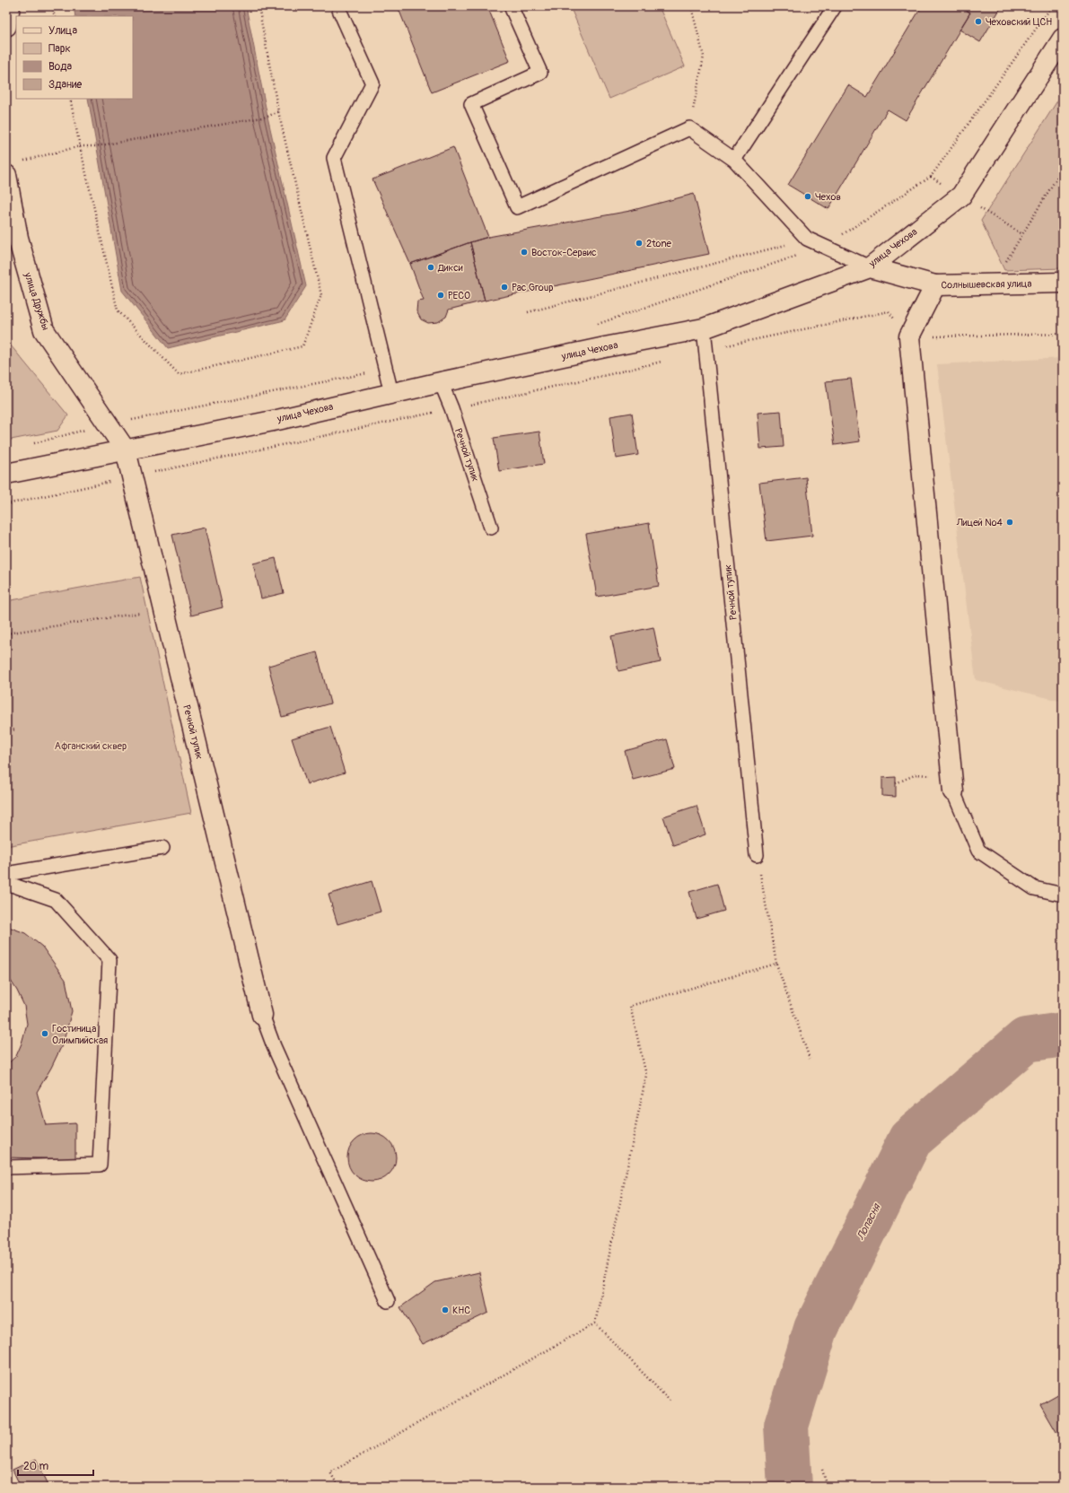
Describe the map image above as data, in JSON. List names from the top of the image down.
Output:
{
  "streets": {
    "street": [
      "улица Чехова",
      "Солнышевская улица",
      "улица Дружбы",
      "Речной тупик"
    ]
  },
  "crossings": [
    ["улица Чехова", "Солнышевская улица"],
    ["улица Чехова", "улица Дружбы"],
    ["улица Чехова", "Речной тупик"],
    ["улица Дружбы", "Речной тупик"]
  ],
  "water": ["Лопасня"],
  "parks": ["Афганский сквер"],
  "places": [
    "Чеховский ЦСН",
    "Чехов",
    "2tone",
    "Восток-Сервис",
    "Дикси",
    "Pac Group",
    "РЕСО",
    "Лицей №4",
    "Гостиница Олимпийская",
    "КНС"
  ],
  "legend": [
    "Улица",
    "Парк",
    "Вода",
    "Здание"
  ],
  "scale_bar": "20 m"
}
